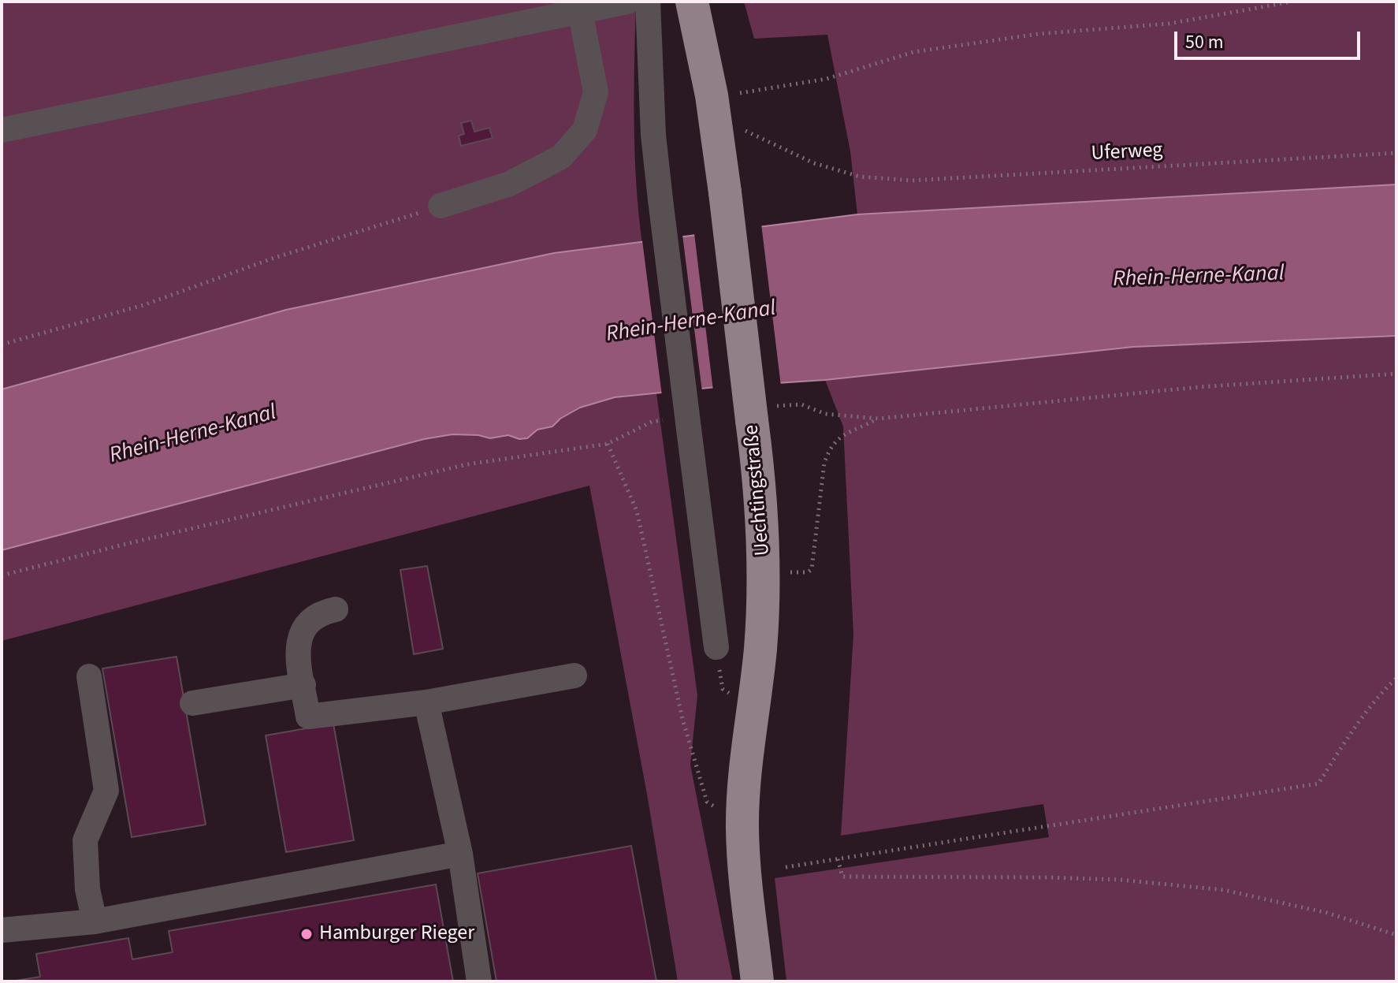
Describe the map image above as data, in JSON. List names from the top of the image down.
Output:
{
  "streets": {
    "main road": ["Uechtingstraße"],
    "path": ["Uferweg"]
  },
  "water": ["Rhein-Herne-Kanal"],
  "places": ["Hamburger Rieger"],
  "scale_bar": "50 m"
}
